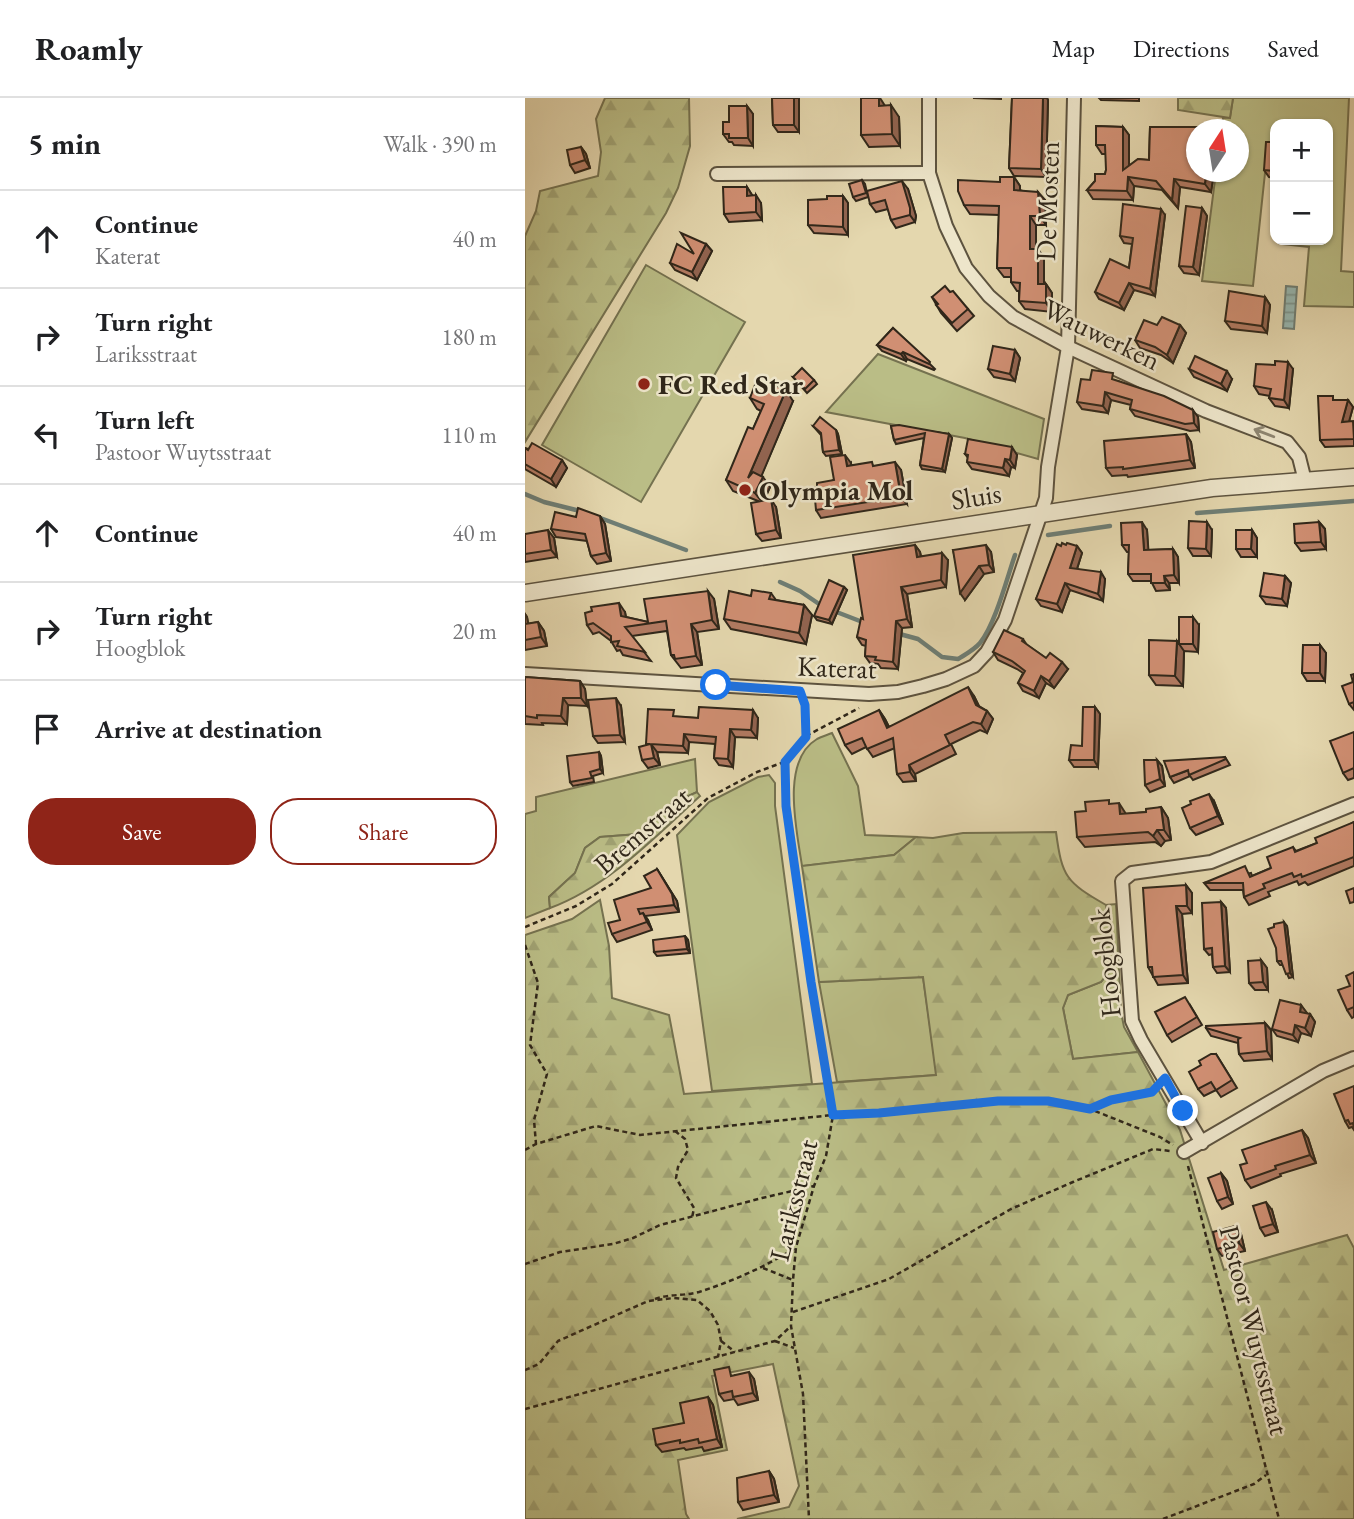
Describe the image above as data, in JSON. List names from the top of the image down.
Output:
{
  "streets": {
    "street": [
      "De Mosten",
      "Wauwerken",
      "Sluis",
      "Katerat",
      "Hoogblok"
    ],
    "path": ["Bremstraat", "Lariksstraat", "Pastoor Wuytsstraat"]
  },
  "crossings": [
    ["De Mosten", "Wauwerken"],
    ["De Mosten", "Sluis"],
    ["De Mosten", "Katerat"],
    ["Wauwerken", "Sluis"],
    ["Sluis", "Katerat"],
    ["Bremstraat", "Lariksstraat"]
  ],
  "one_way": ["Wauwerken"],
  "places": ["FC Red Star", "Olympia Mol"],
  "north": "top",
  "page": {
    "header": "Roamly",
    "nav": ["Map", "Directions", "Saved"],
    "heading": ["5 min", "Walk · 390 m"],
    "map_buttons": ["+", "−"],
    "list": [
      ["Continue", "Katerat", "40 m"],
      ["Turn right", "Lariksstraat", "180 m"],
      ["Turn left", "Pastoor Wuytsstraat", "110 m"],
      ["Continue", "40 m"],
      ["Turn right", "Hoogblok", "20 m"],
      "Arrive at destination"
    ],
    "buttons": ["Save", "Share"]
  }
}
